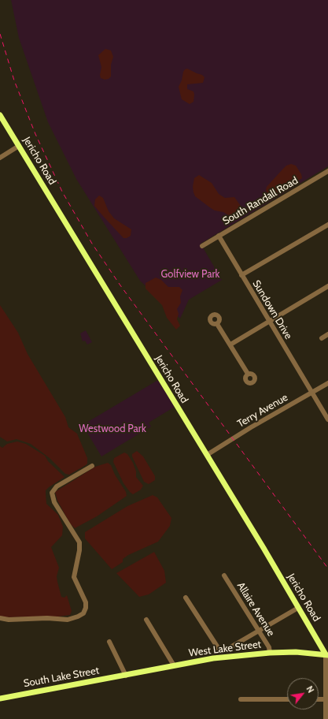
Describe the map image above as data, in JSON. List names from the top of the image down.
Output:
{
  "streets": {
    "main road": ["Jericho Road", "West Lake Street", "South Lake Street"],
    "street": [
      "South Randall Road",
      "Sundown Drive",
      "Terry Avenue",
      "Allaire Avenue"
    ]
  },
  "crossings": [
    ["Jericho Road", "Terry Avenue"],
    ["Jericho Road", "West Lake Street"],
    ["South Randall Road", "Sundown Drive"],
    ["Sundown Drive", "Terry Avenue"],
    ["Allaire Avenue", "West Lake Street"],
    ["West Lake Street", "South Lake Street"]
  ],
  "parks": ["Golfview Park", "Westwood Park"],
  "north": "top right"
}
